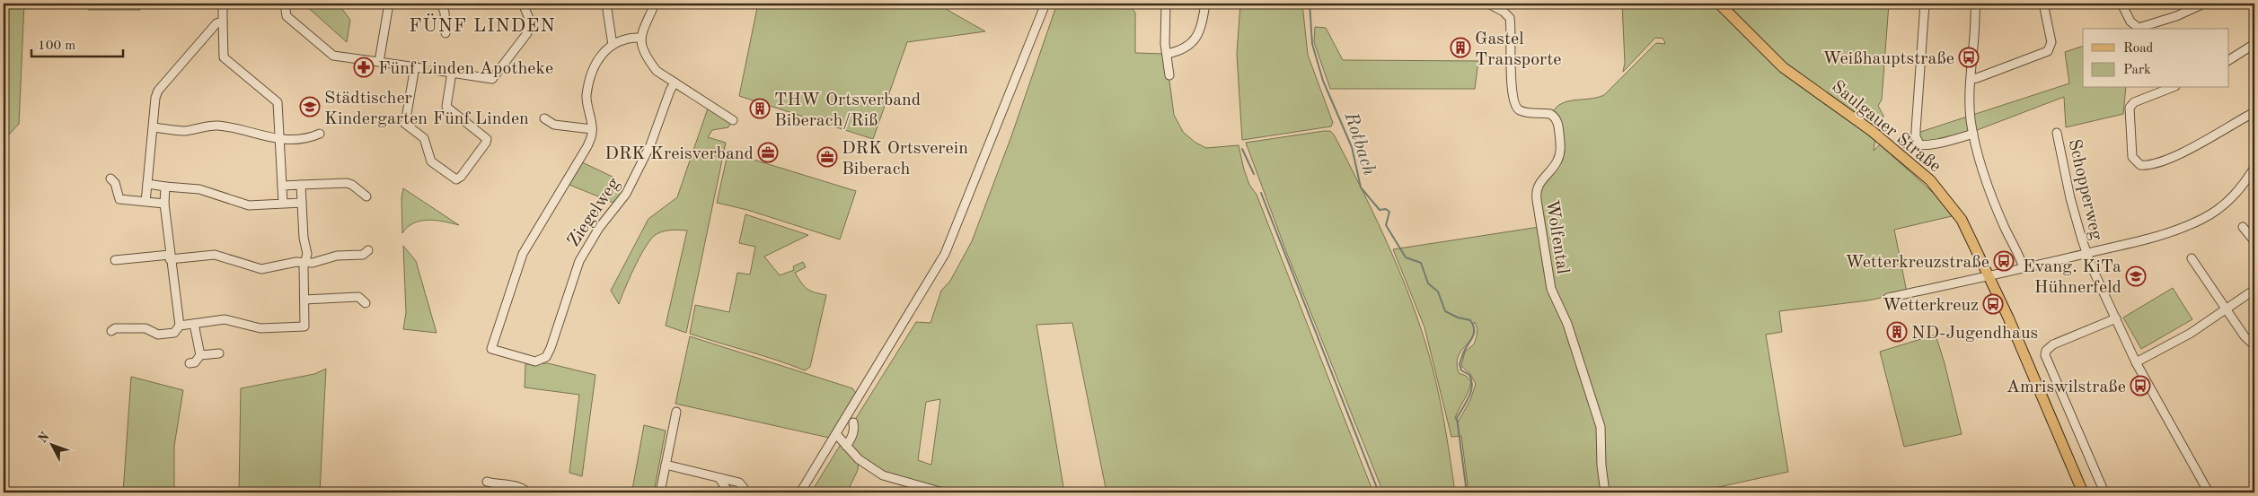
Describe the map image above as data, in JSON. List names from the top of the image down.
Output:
{
  "streets": {
    "main road": ["Saulgauer Straße"],
    "street": ["Schopperweg", "Ziegelweg", "Wolfental"]
  },
  "districts": ["FÜNF LINDEN"],
  "water": ["Rotbach"],
  "places": {
    "building": ["Gastel Transporte", "THW Ortsverband Biberach/Riß", "ND-Jugendhaus"],
    "bus stop": [
      "Weißhauptstraße",
      "Wetterkreuzstraße",
      "Wetterkreuz",
      "Amriswilstraße"
    ],
    "pharmacy": ["Fünf Linden Apotheke"],
    "school or university": ["Städtischer Kindergarten Fünf Linden", "Evang. KiTa Hühnerfeld"],
    "office": ["DRK Kreisverband", "DRK Ortsverein Biberach"]
  },
  "legend": ["Road", "Park"],
  "scale_bar": "100 m",
  "north": "top left"
}
